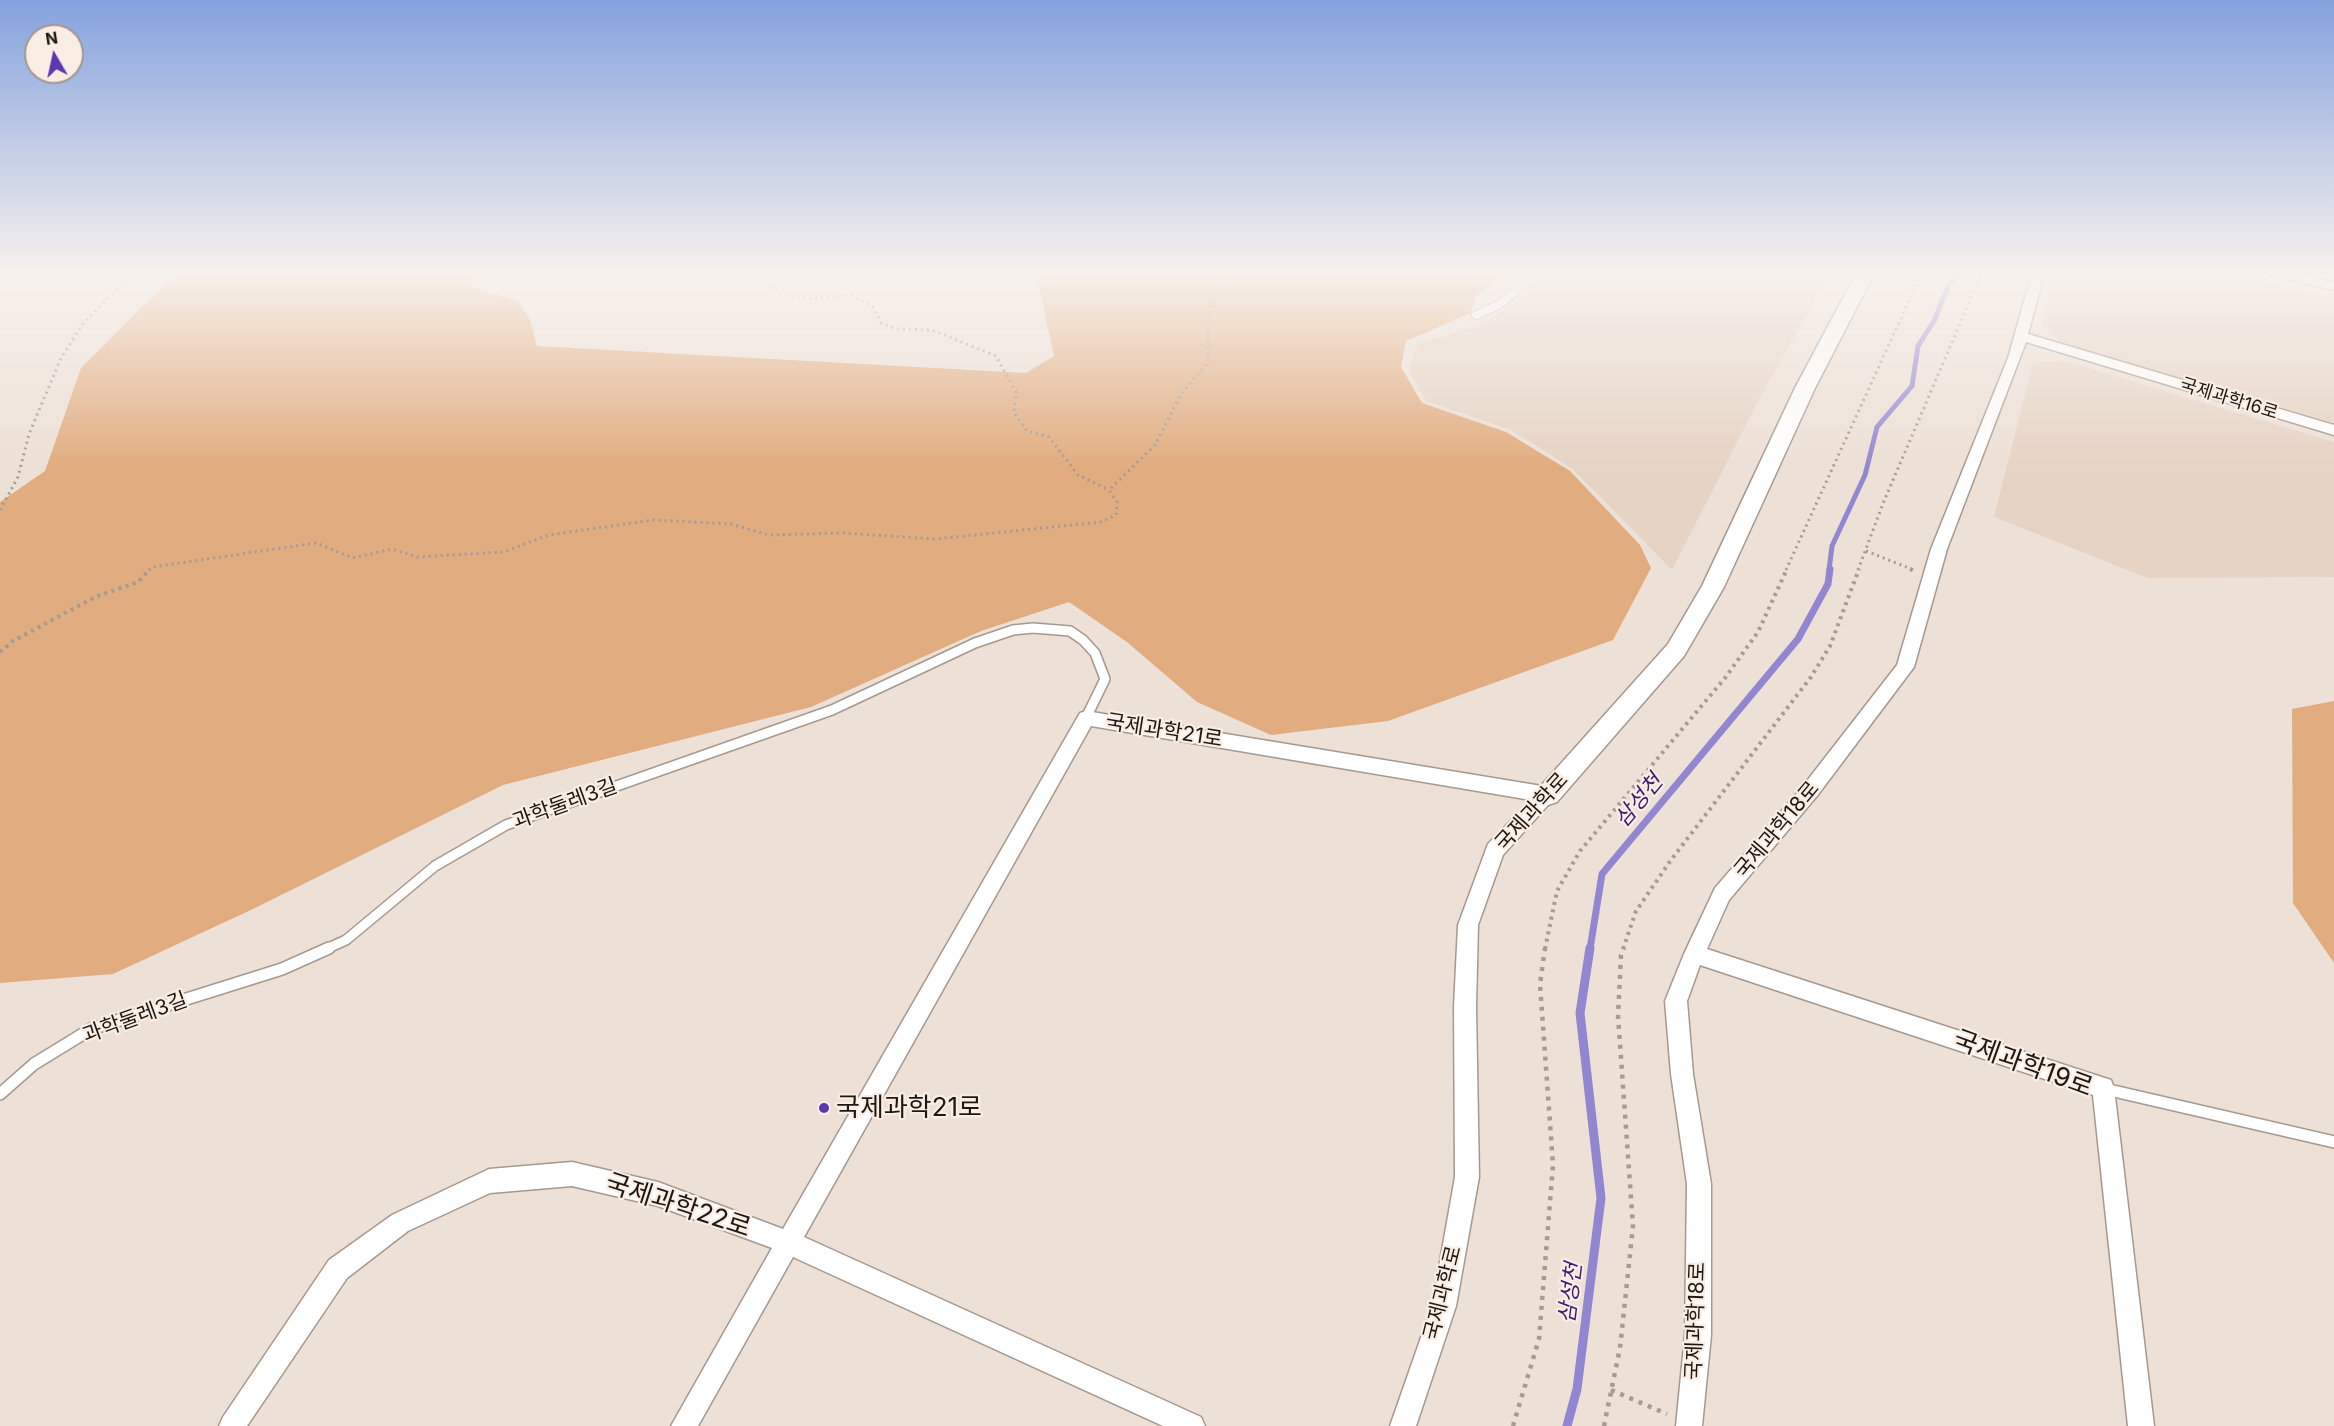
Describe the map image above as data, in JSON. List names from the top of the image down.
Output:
{
  "streets": {
    "street": [
      "국제과학16로",
      "국제과학21로",
      "국제과학로",
      "국제과학18로",
      "국제과학19로",
      "국제과학22로"
    ],
    "lane": ["과학둘레3길"]
  },
  "crossings": [
    ["국제과학21로", "과학둘레3길"],
    ["국제과학21로", "국제과학로"],
    ["국제과학21로", "국제과학22로"],
    ["국제과학18로", "국제과학19로"]
  ],
  "water": ["삼성천"],
  "places": ["국제과학21로"],
  "north": "top"
}
